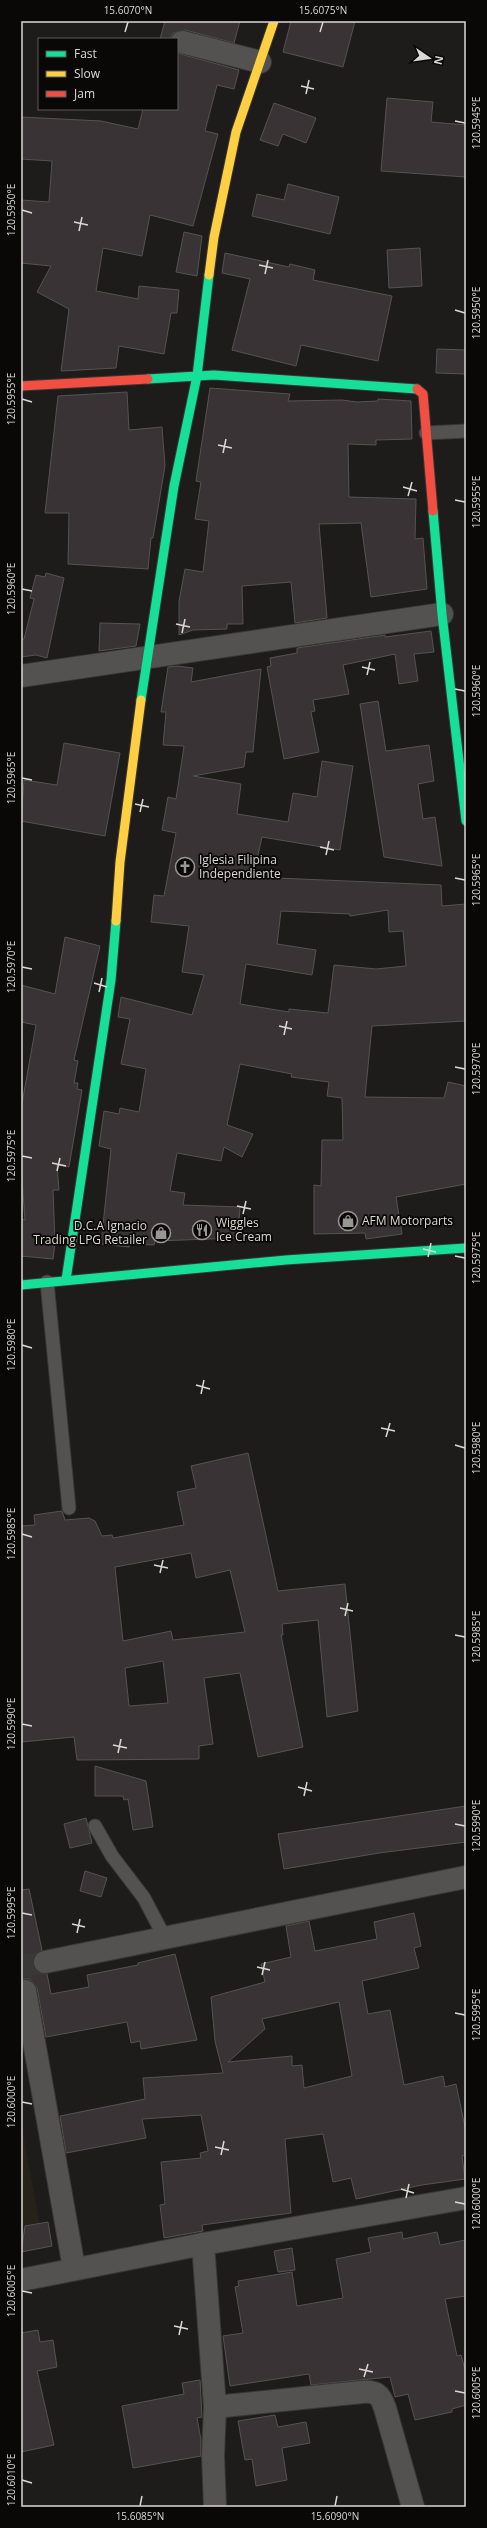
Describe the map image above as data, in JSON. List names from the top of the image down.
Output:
{
  "places": {
    "church": ["Iglesia Filipina Independiente"],
    "shop": ["AFM Motorparts", "D.C.A Ignacio Trading LPG Retailer"],
    "restaurant": ["Wiggles Ice Cream"]
  },
  "legend": ["Fast", "Slow", "Jam"],
  "north": "right",
  "coordinates": [
    "15.6070°N",
    "15.6075°N",
    "120.5945°E",
    "120.5950°E",
    "120.5955°E",
    "120.5960°E",
    "120.5965°E",
    "120.5970°E",
    "120.5975°E",
    "120.5980°E",
    "120.5985°E",
    "120.5990°E",
    "120.5995°E",
    "120.6000°E",
    "120.6005°E",
    "120.6010°E",
    "15.6085°N",
    "15.6090°N"
  ]
}
